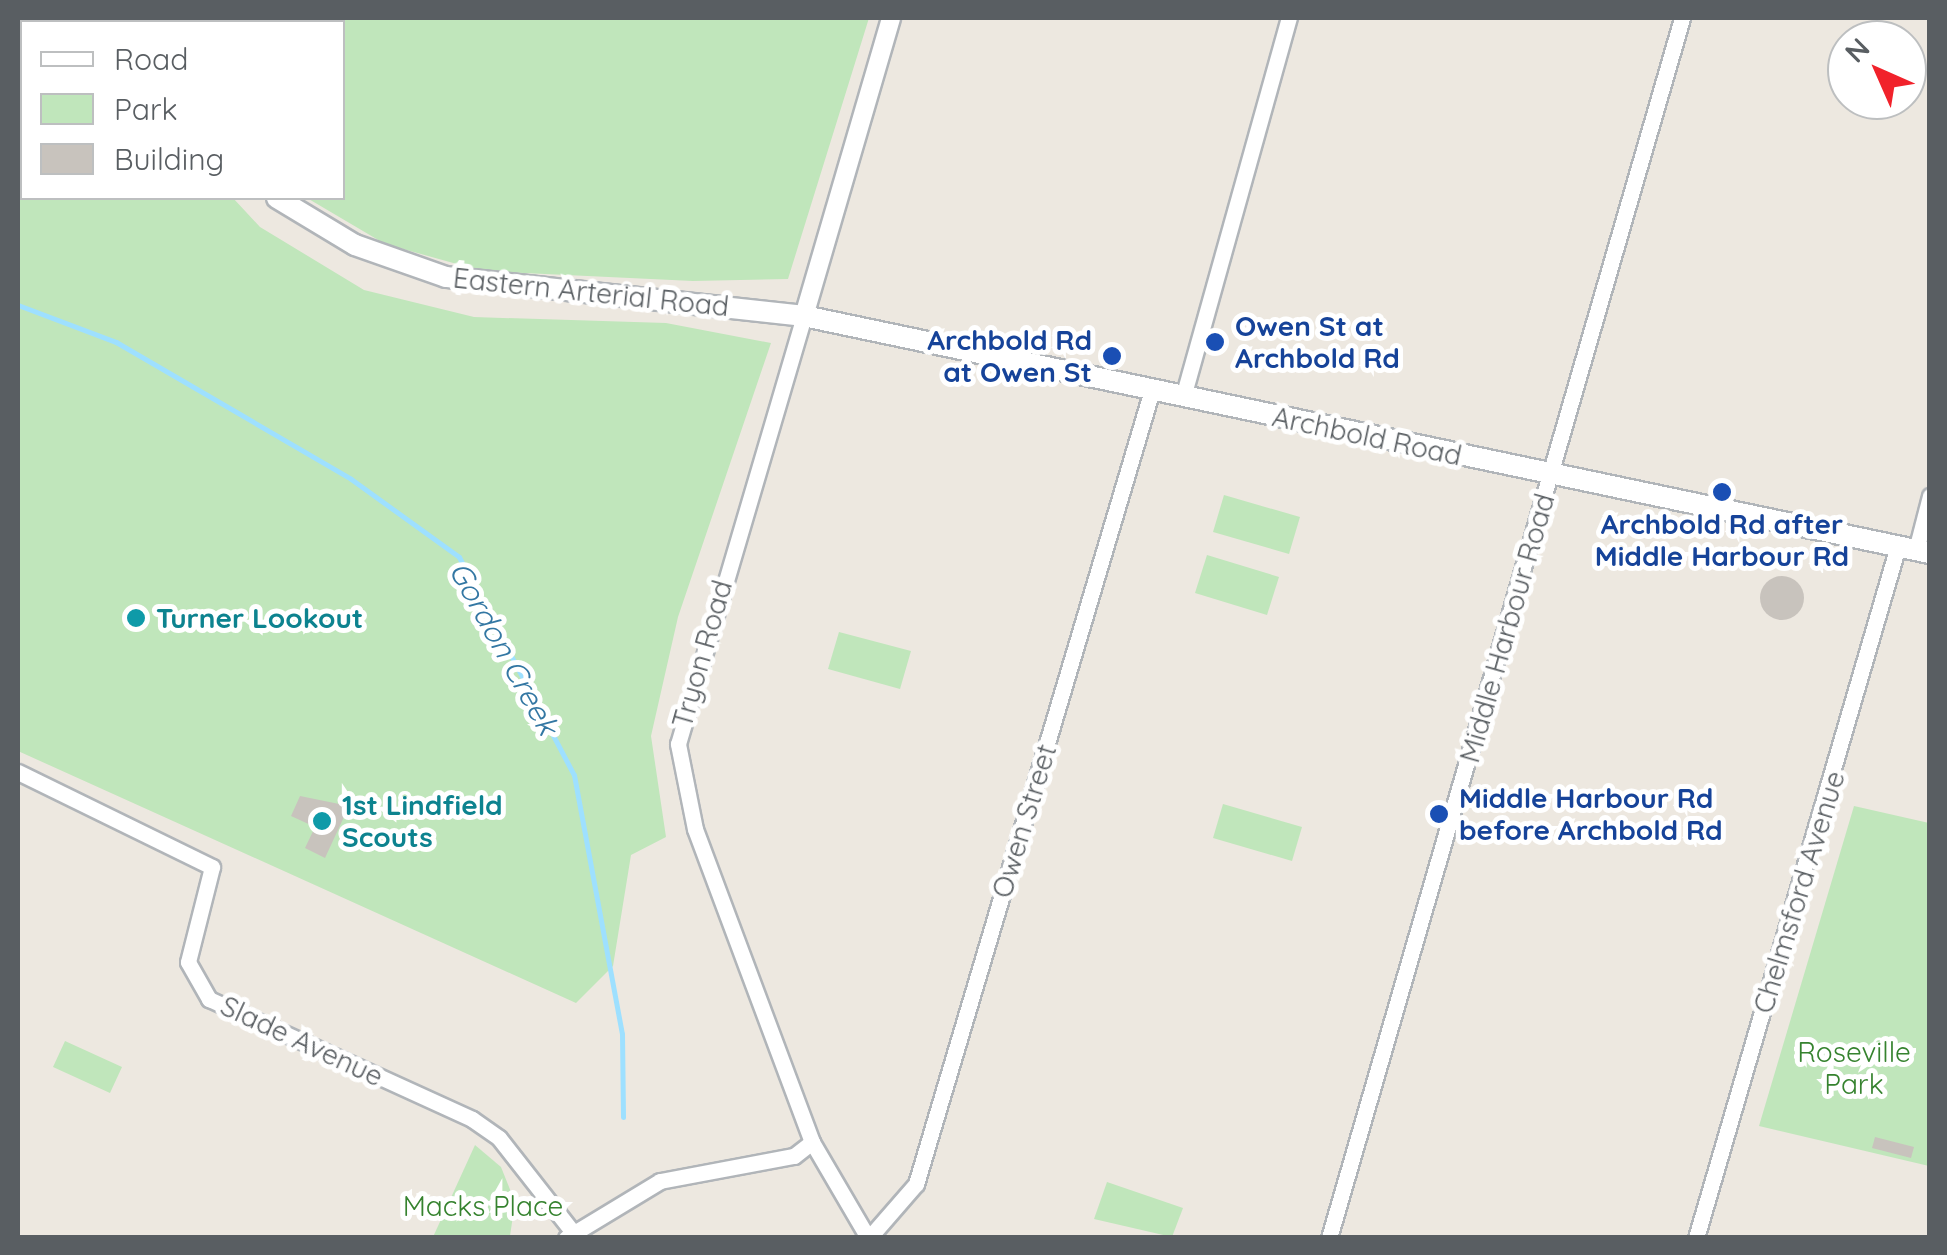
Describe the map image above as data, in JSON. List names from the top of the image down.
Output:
{
  "streets": {
    "main road": ["Eastern Arterial Road", "Archbold Road"],
    "street": [
      "Middle Harbour Road",
      "Tryon Road",
      "Owen Street",
      "Chelmsford Avenue",
      "Slade Avenue"
    ]
  },
  "crossings": [
    ["Eastern Arterial Road", "Archbold Road"],
    ["Eastern Arterial Road", "Tryon Road"],
    ["Archbold Road", "Middle Harbour Road"],
    ["Archbold Road", "Tryon Road"],
    ["Archbold Road", "Owen Street"],
    ["Archbold Road", "Chelmsford Avenue"],
    ["Tryon Road", "Owen Street"]
  ],
  "water": ["Gordon Creek"],
  "parks": ["Roseville Park", "Macks Place"],
  "places": [
    "Owen St at Archbold Rd",
    "Archbold Rd at Owen St",
    "Archbold Rd after Middle Harbour Rd",
    "Turner Lookout",
    "Middle Harbour Rd before Archbold Rd",
    "1st Lindfield Scouts"
  ],
  "legend": ["Road", "Park", "Building"],
  "north": "top left"
}
